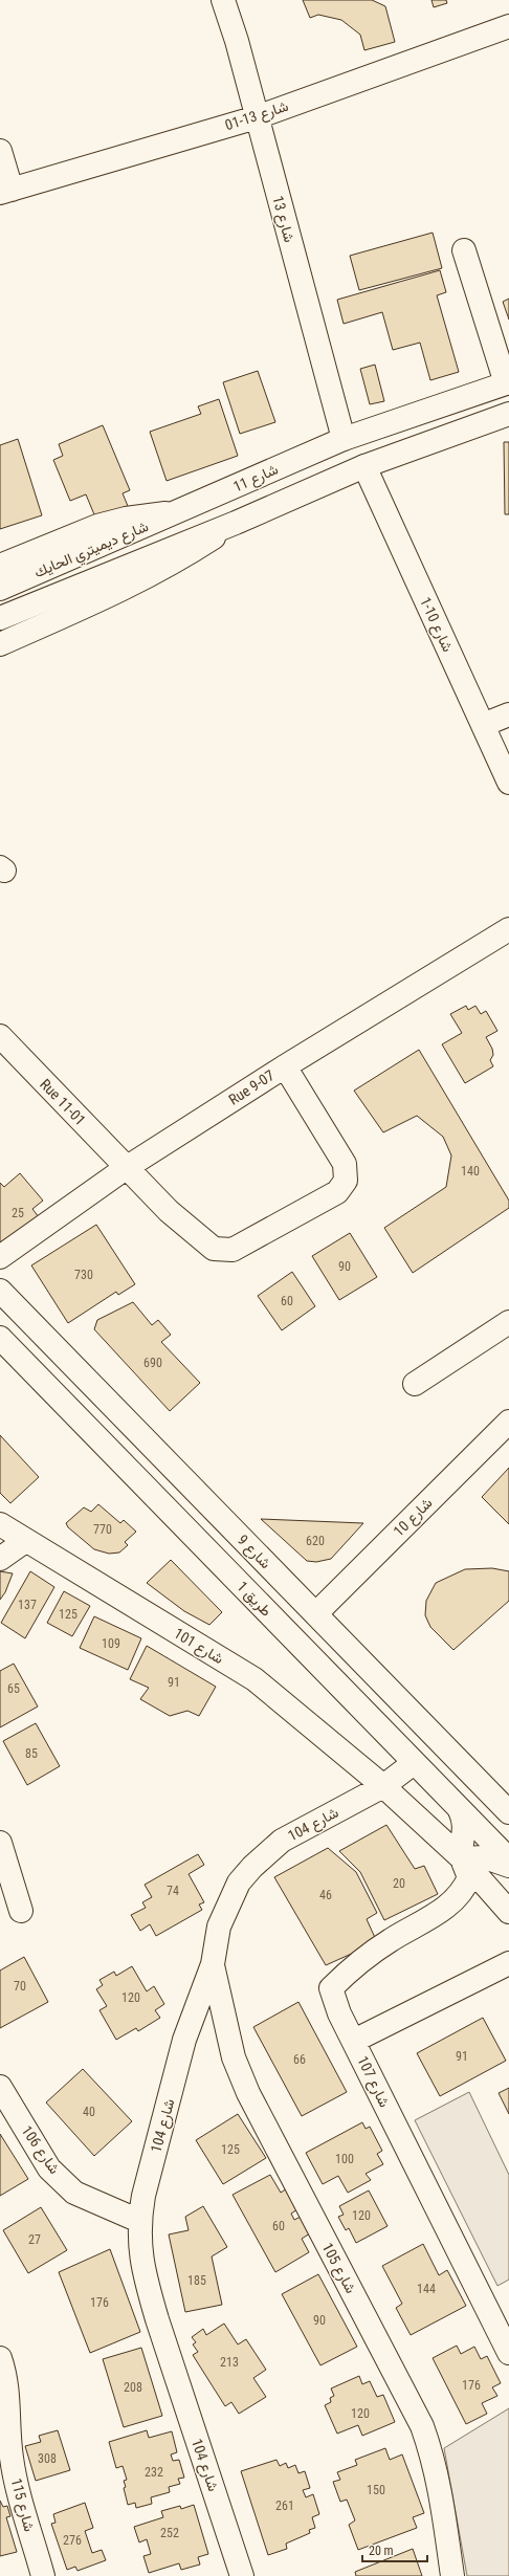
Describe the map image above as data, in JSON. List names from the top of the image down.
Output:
{
  "streets": {
    "street": [
      "شارع 13-01",
      "شارع 13",
      "شارع 11",
      "شارع ديميتري الحايك",
      "شارع 10-1",
      "Rue 9-07",
      "Rue 11-01",
      "شارع 10",
      "شارع 9",
      "طريق 1",
      "شارع 101",
      "شارع 104",
      "شارع 107",
      "شارع 106",
      "شارع 105",
      "شارع 115"
    ]
  },
  "crossings": [
    ["شارع 13-01", "شارع 13"],
    ["شارع 13", "شارع 11"],
    ["شارع 11", "شارع ديميتري الحايك"],
    ["Rue 9-07", "Rue 11-01"],
    ["شارع 10", "شارع 9"],
    ["طريق 1", "شارع 104"],
    ["طريق 1", "شارع 107"],
    ["شارع 101", "شارع 104"],
    ["شارع 101", "شارع 107"],
    ["شارع 104", "شارع 106"],
    ["شارع 104", "شارع 105"]
  ],
  "house_numbers": [
    "140",
    "25",
    "90",
    "730",
    "60",
    "690",
    "770",
    "620",
    "137",
    "125",
    "109",
    "91",
    "65",
    "85",
    "20",
    "74",
    "46",
    "70",
    "120",
    "91",
    "66",
    "40",
    "125",
    "100",
    "120",
    "60",
    "27",
    "185",
    "144",
    "176",
    "90",
    "213",
    "176",
    "208",
    "120",
    "308",
    "232",
    "150",
    "261",
    "252",
    "276"
  ],
  "scale_bar": "20 m"
}
